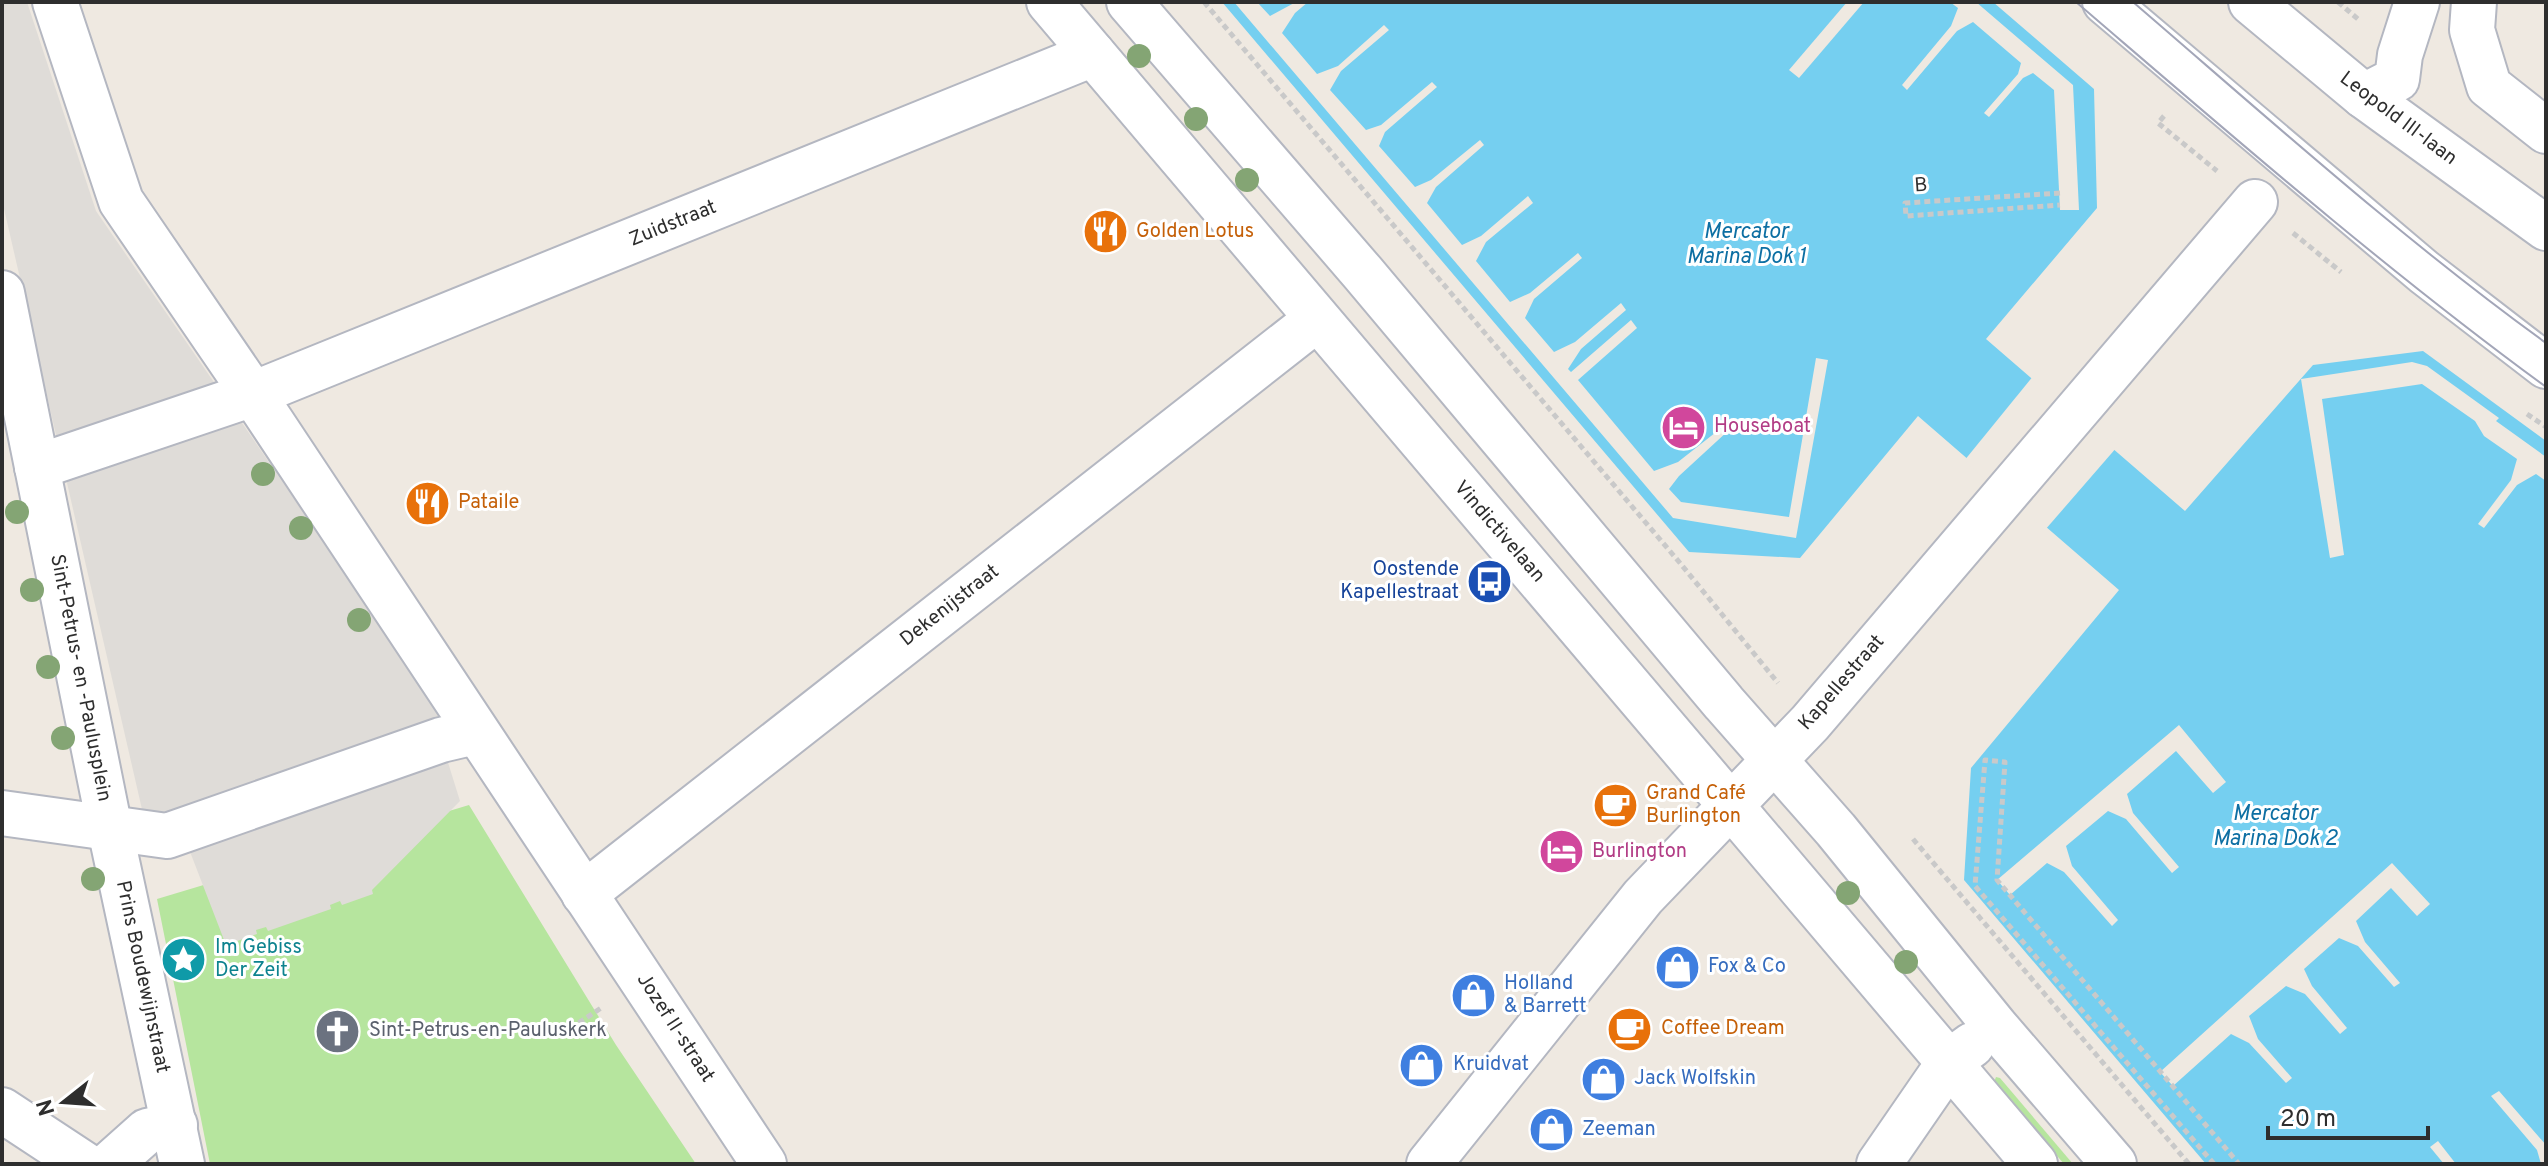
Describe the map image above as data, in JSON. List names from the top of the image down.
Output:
{
  "streets": {
    "street": [
      "Leopold III-laan",
      "Zuidstraat",
      "Vindictivelaan",
      "Dekenijstraat",
      "Sint-Petrus- en -Paulusplein",
      "Kapellestraat",
      "Prins Boudewijnstraat",
      "Jozef II-straat"
    ],
    "path": ["B"]
  },
  "crossings": [
    ["Zuidstraat", "Vindictivelaan"],
    ["Zuidstraat", "Sint-Petrus- en -Paulusplein"],
    ["Vindictivelaan", "Dekenijstraat"],
    ["Vindictivelaan", "Kapellestraat"],
    ["Dekenijstraat", "Jozef II-straat"],
    ["Sint-Petrus- en -Paulusplein", "Prins Boudewijnstraat"]
  ],
  "water": ["Mercator Marina Dok 1", "Mercator Marina Dok 2"],
  "places": {
    "restaurant": ["Golden Lotus", "Pataile"],
    "hotel": ["Houseboat", "Burlington"],
    "bus stop": ["Oostende Kapellestraat"],
    "cafe": ["Grand Café Burlington", "Coffee Dream"],
    "place": ["Im Gebiss Der Zeit"],
    "shop": [
      "Fox & Co",
      "Holland & Barrett",
      "Kruidvat",
      "Jack Wolfskin",
      "Zeeman"
    ],
    "church": ["Sint-Petrus-en-Pauluskerk"]
  },
  "scale_bar": "20 m",
  "north": "left"
}
